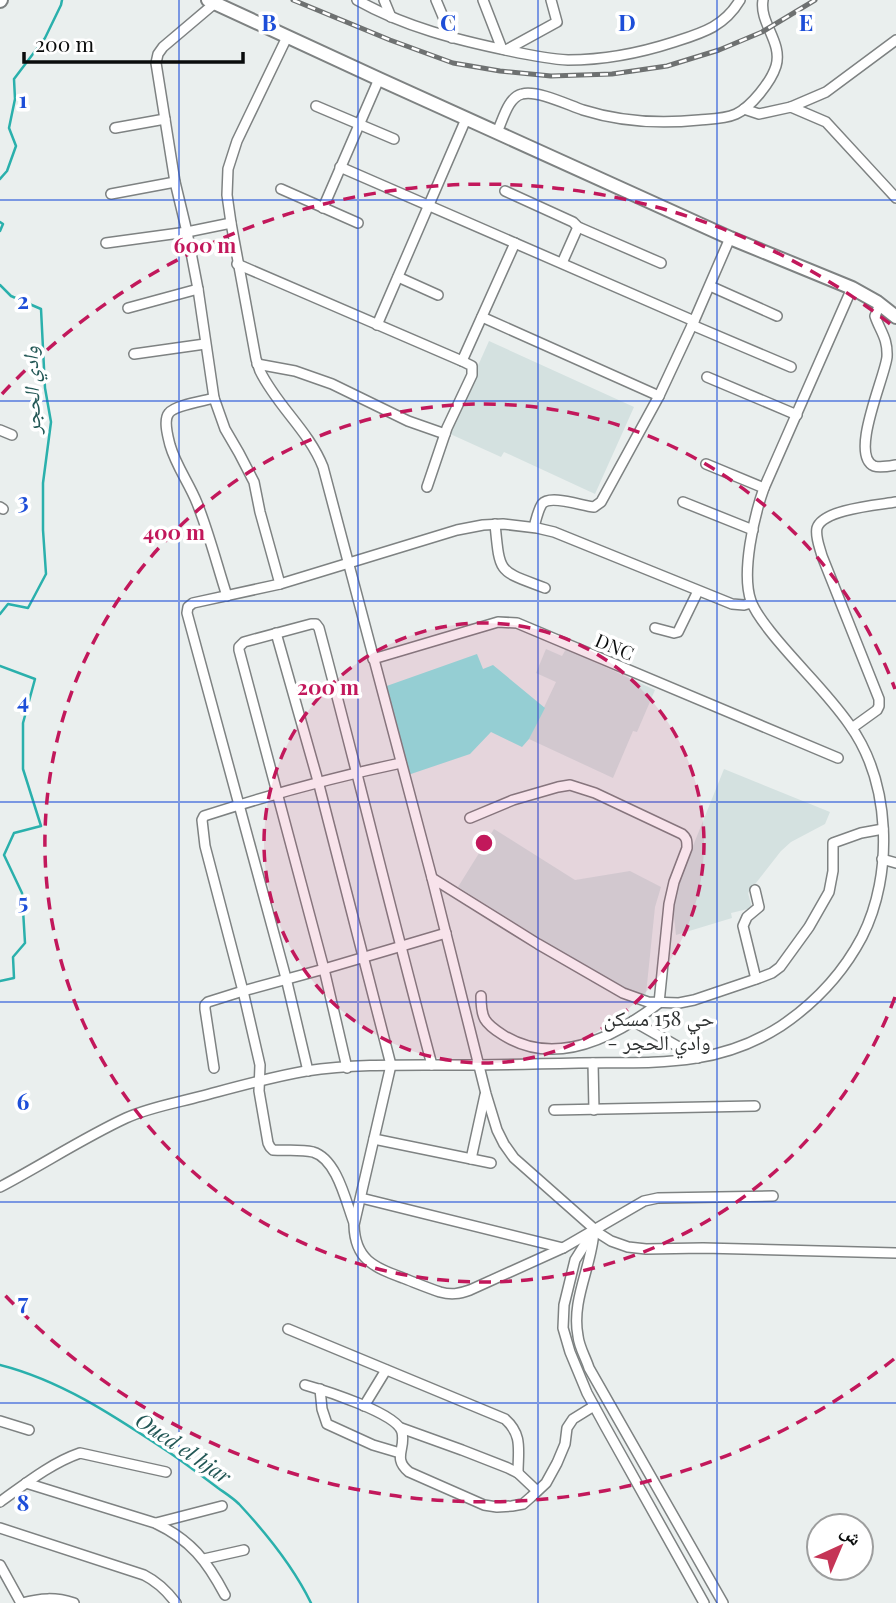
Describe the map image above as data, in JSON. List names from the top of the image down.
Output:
{
  "streets": {
    "street": ["DNC"]
  },
  "districts": ["حي 158 مسكن - وادي الحجر"],
  "water": ["وادي الحجر", "Oued el hjar"],
  "scale_bar": "200 m",
  "north": "top right",
  "grid": {
    "columns": [
      "B",
      "C",
      "D",
      "E"
    ],
    "rows": [
      "1",
      "2",
      "3",
      "4",
      "5",
      "6",
      "7",
      "8"
    ]
  },
  "rings": ["600 m", "400 m", "200 m"]
}
